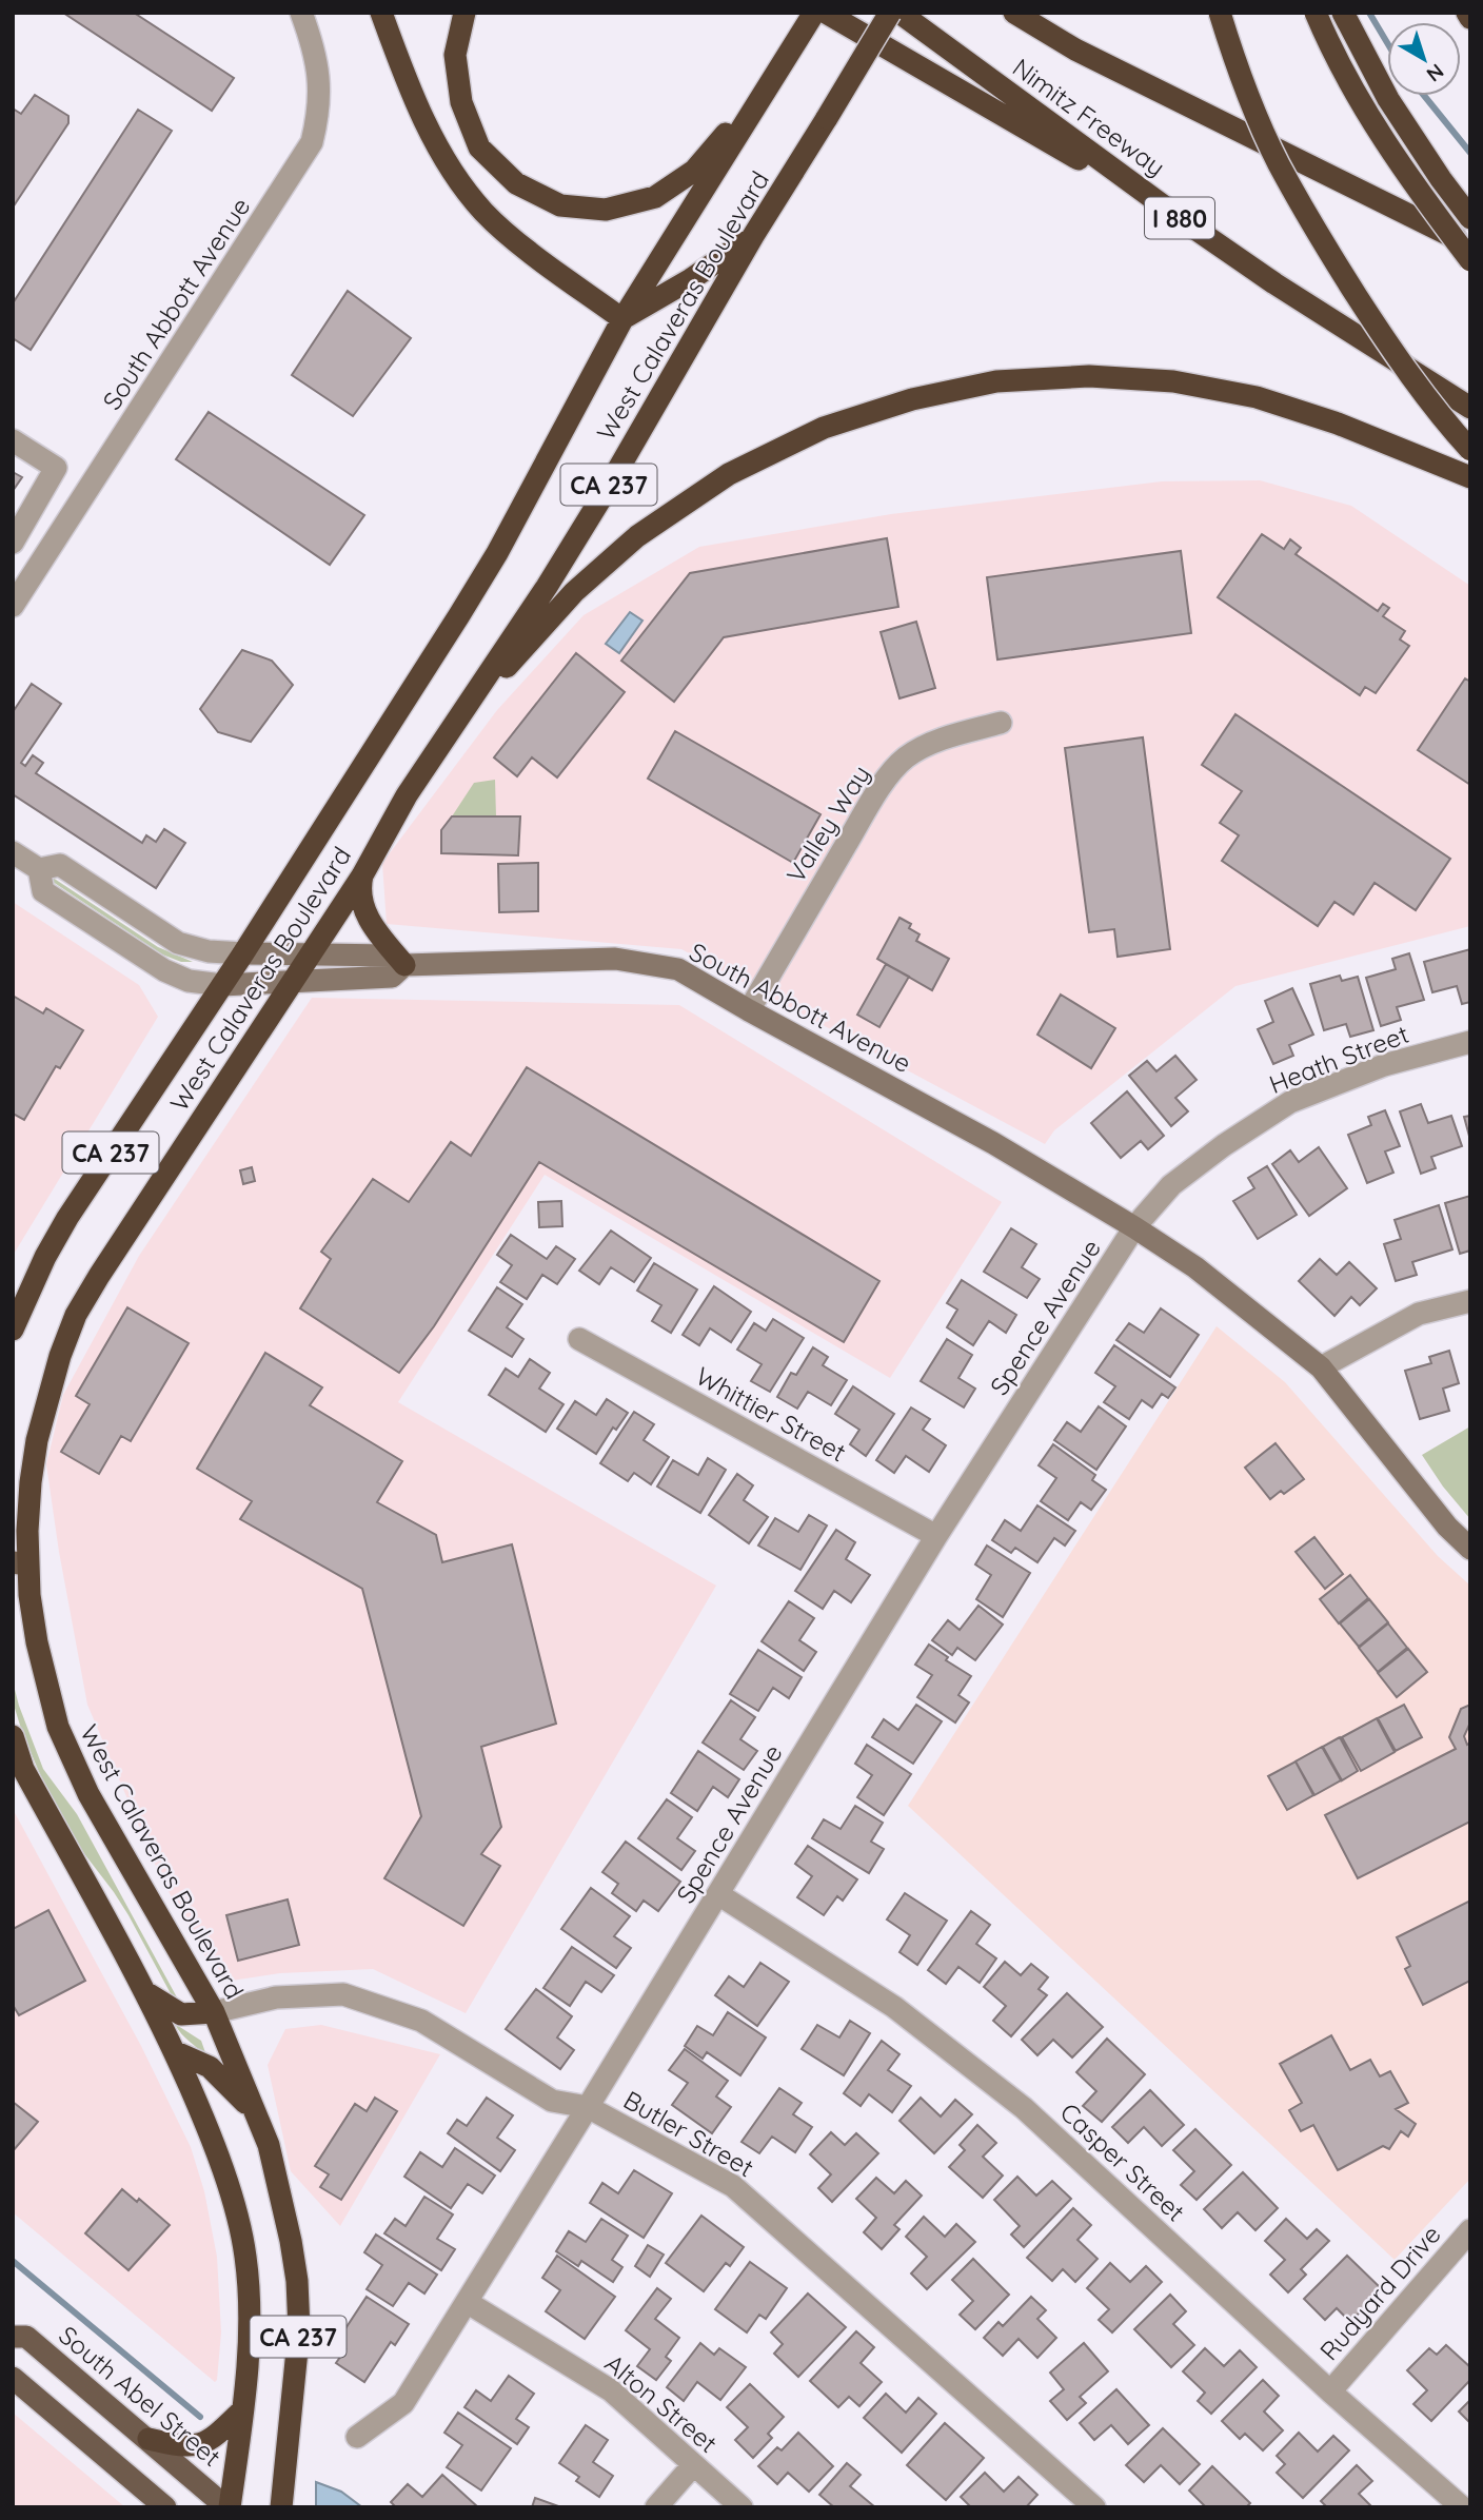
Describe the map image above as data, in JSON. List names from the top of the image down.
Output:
{
  "streets": {
    "highway": [
      "Nimitz Freeway",
      "I 880",
      "West Calaveras Boulevard",
      "CA 237"
    ],
    "main road": ["South Abel Street"],
    "street": [
      "South Abbott Avenue",
      "Valley Way",
      "Heath Street",
      "Spence Avenue",
      "Whittier Street",
      "Butler Street",
      "Casper Street",
      "Rudyard Drive",
      "Alton Street"
    ]
  },
  "crossings": [
    ["South Abbott Avenue", "West Calaveras Boulevard"],
    ["South Abbott Avenue", "Valley Way"],
    ["South Abbott Avenue", "Heath Street"],
    ["South Abbott Avenue", "Spence Avenue"],
    ["West Calaveras Boulevard", "Butler Street"],
    ["CA 237", "South Abel Street"],
    ["Heath Street", "Spence Avenue"],
    ["Spence Avenue", "Whittier Street"],
    ["Spence Avenue", "Butler Street"],
    ["Spence Avenue", "Casper Street"],
    ["Spence Avenue", "Alton Street"],
    ["Casper Street", "Rudyard Drive"]
  ],
  "north": "bottom right"
}
